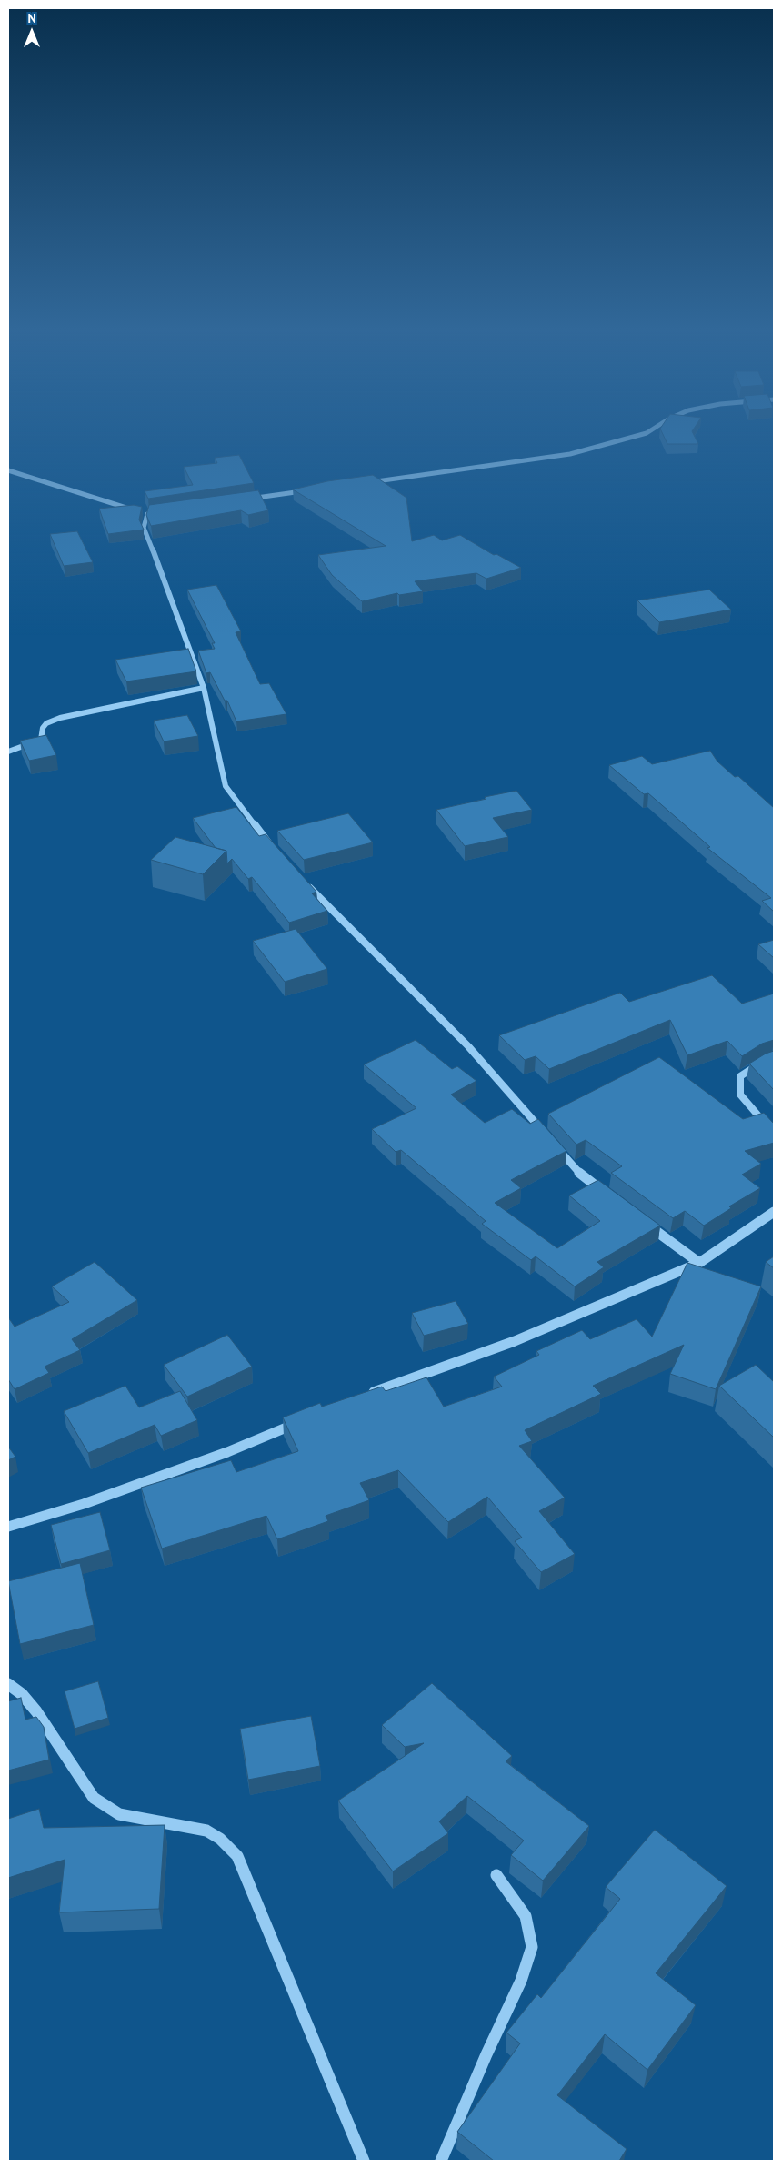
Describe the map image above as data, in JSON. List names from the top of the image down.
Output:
{
  "north": "top"
}
